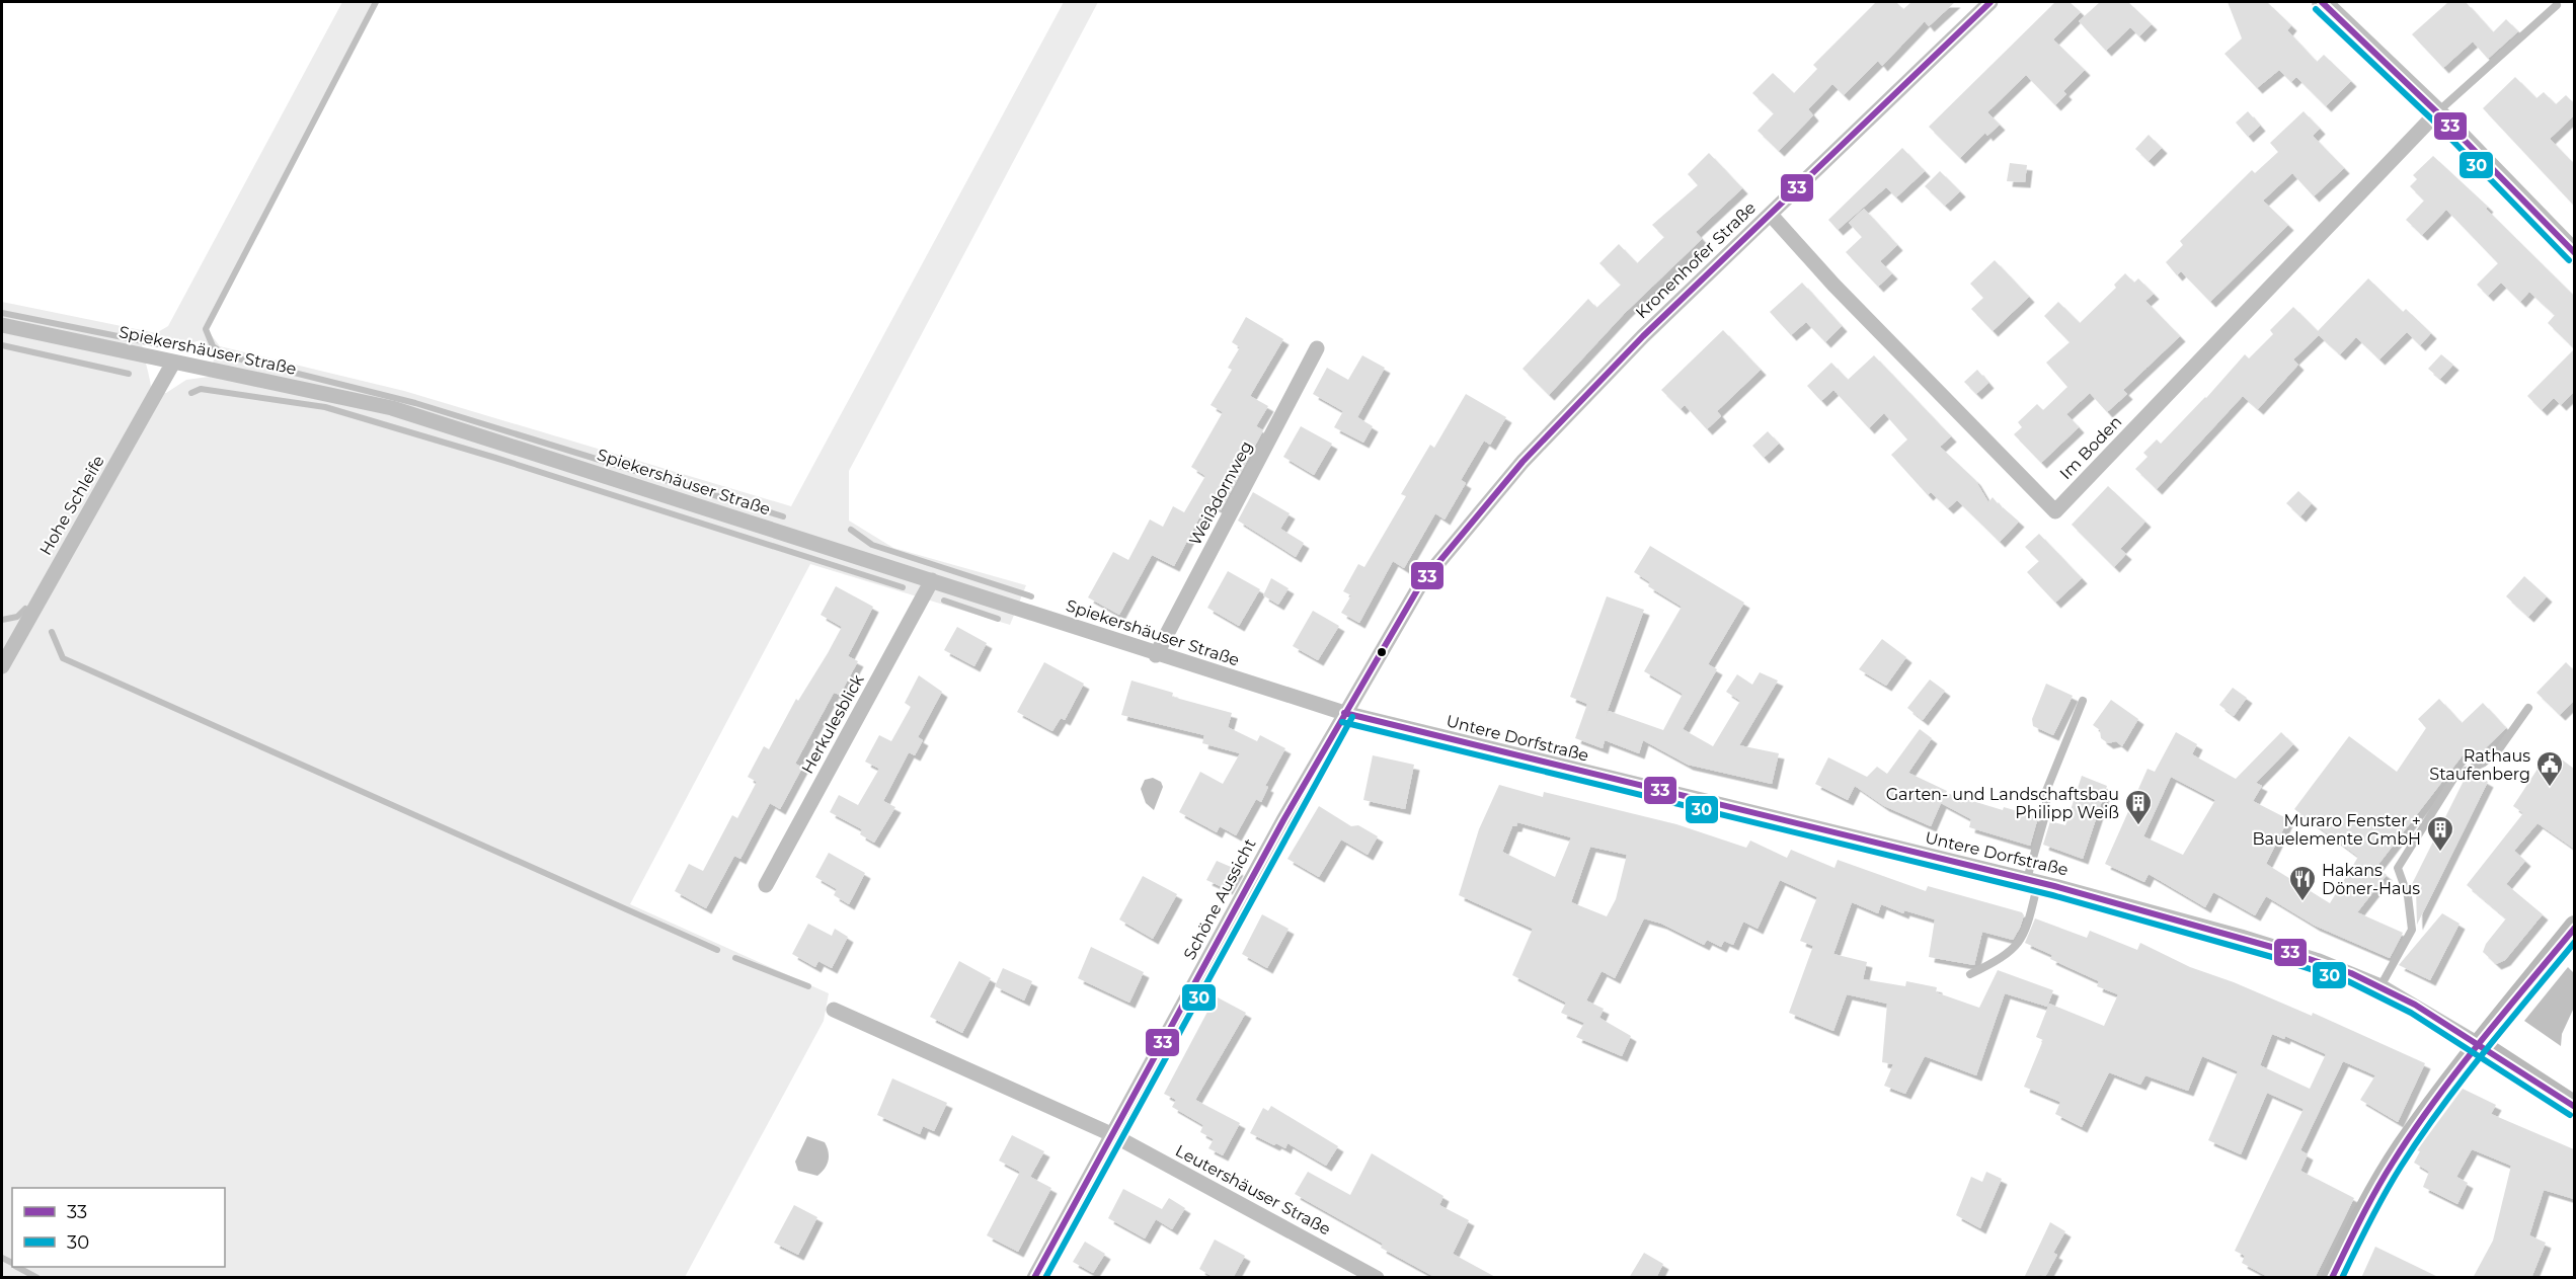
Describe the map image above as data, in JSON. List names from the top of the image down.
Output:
{
  "streets": {
    "street": [
      "Kronenhofer Straße",
      "Spiekershäuser Straße",
      "Im Boden",
      "Weißdornweg",
      "Hohe Schleife",
      "Herkulesblick",
      "Untere Dorfstraße",
      "Schöne Aussicht",
      "Leutershäuser Straße"
    ]
  },
  "crossings": [
    ["Kronenhofer Straße", "Spiekershäuser Straße"],
    ["Kronenhofer Straße", "Im Boden"],
    ["Kronenhofer Straße", "Untere Dorfstraße"],
    ["Kronenhofer Straße", "Schöne Aussicht"],
    ["Spiekershäuser Straße", "Weißdornweg"],
    ["Spiekershäuser Straße", "Hohe Schleife"],
    ["Spiekershäuser Straße", "Herkulesblick"],
    ["Spiekershäuser Straße", "Untere Dorfstraße"],
    ["Spiekershäuser Straße", "Schöne Aussicht"],
    ["Untere Dorfstraße", "Schöne Aussicht"],
    ["Schöne Aussicht", "Leutershäuser Straße"]
  ],
  "places": {
    "public building": ["Rathaus Staufenberg"],
    "building": ["Garten- und Landschaftsbau Philipp Weiß", "Muraro Fenster + Bauelemente GmbH"],
    "restaurant": ["Hakans Döner-Haus"]
  },
  "lines": ["transit line 33", "transit line 30"],
  "legend": ["33", "30"]
}
